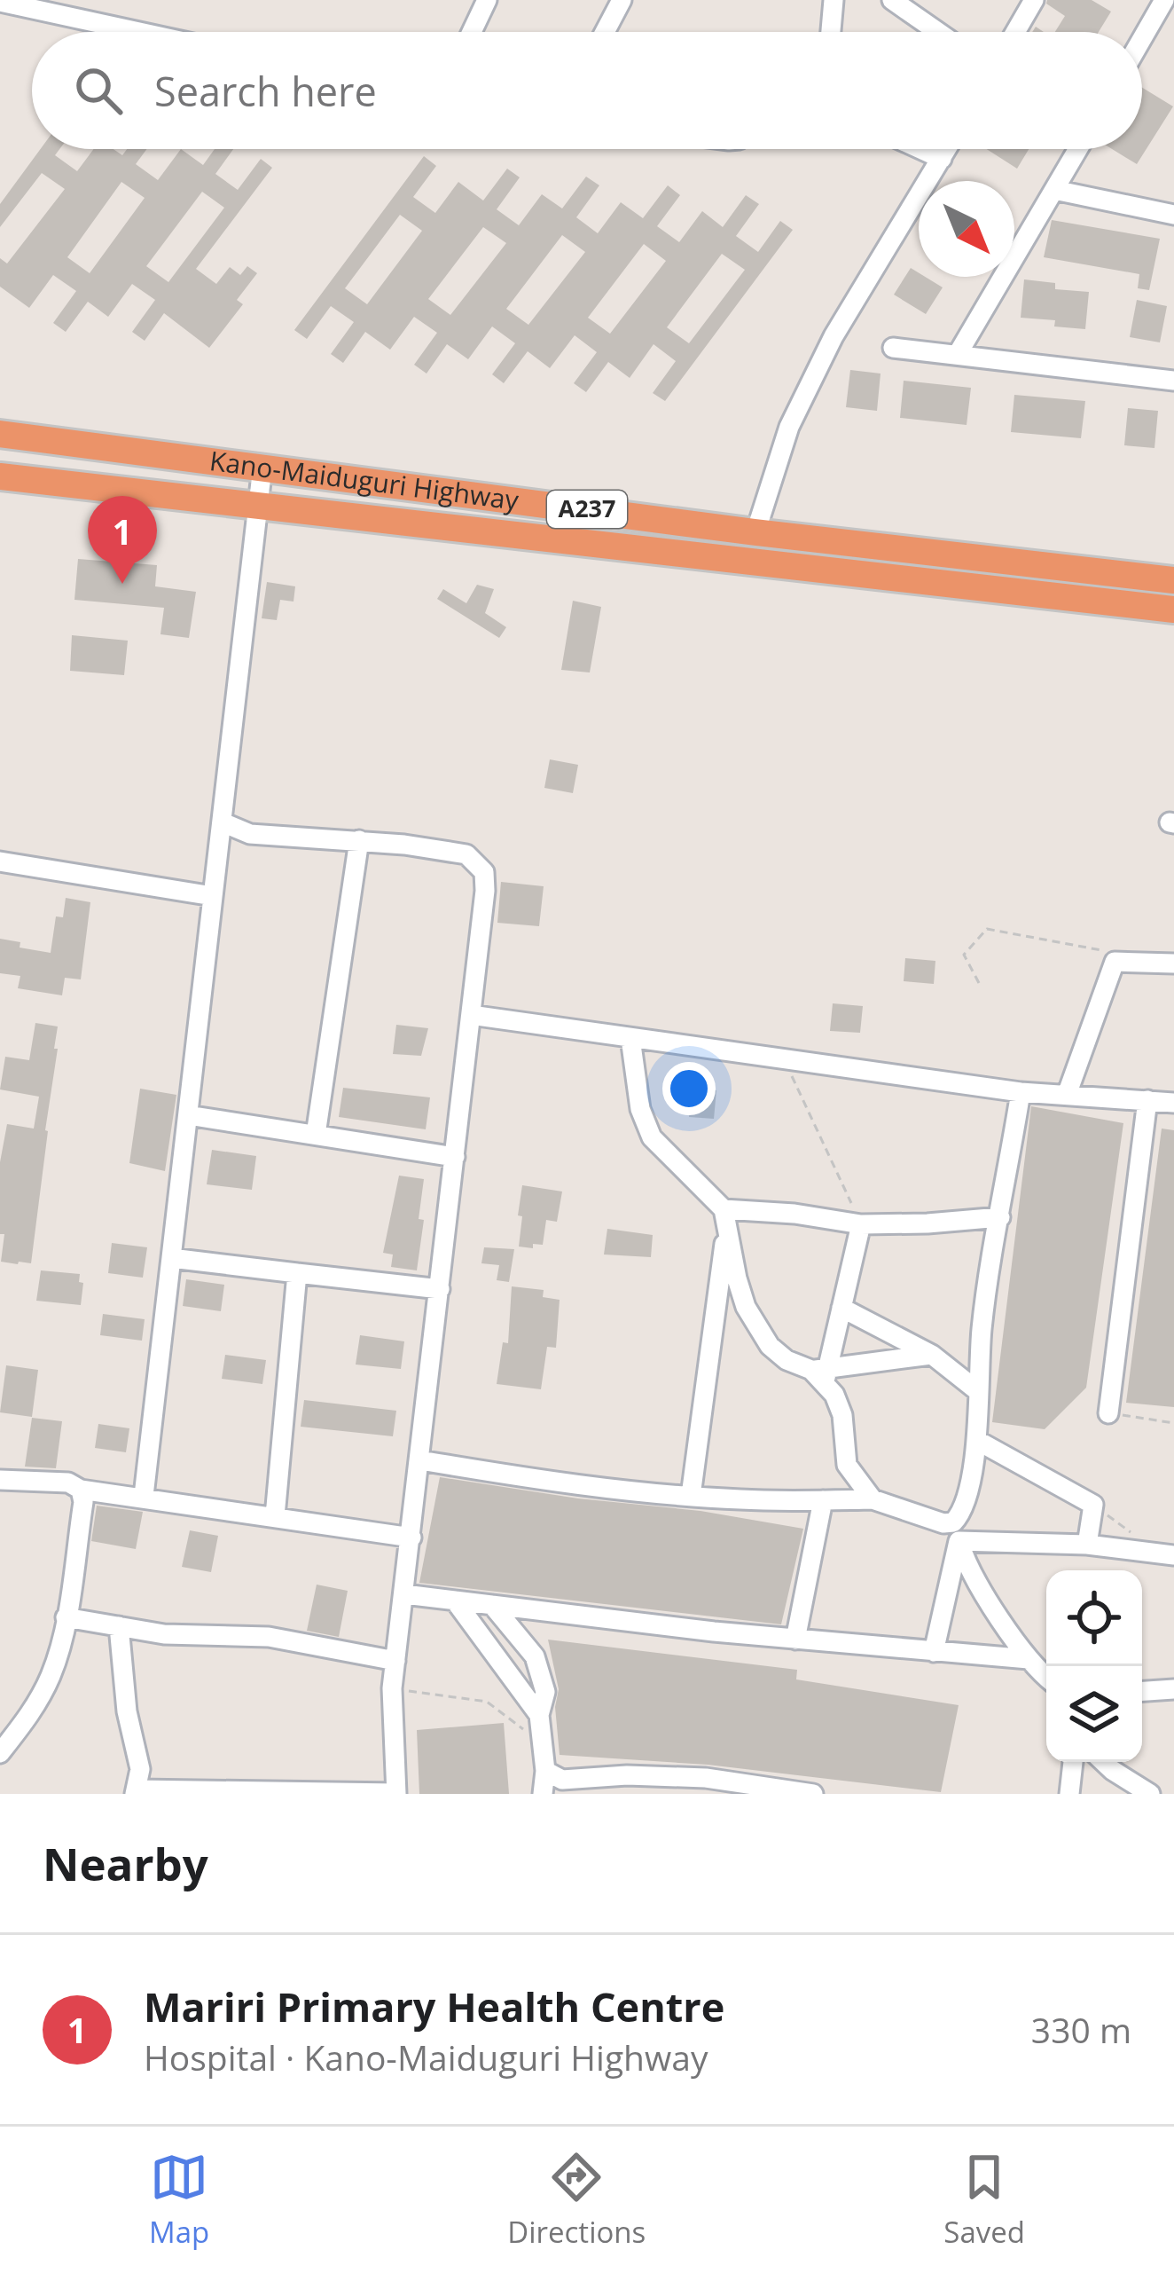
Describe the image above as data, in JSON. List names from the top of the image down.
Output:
{
  "streets": {
    "highway": ["Kano-Maiduguri Highway", "A237"]
  },
  "north": "bottom right",
  "page": {
    "search": "Search here",
    "pins": "1",
    "heading": "Nearby",
    "list": [
      {
        "mark": "1",
        "name": "Mariri Primary Health Centre",
        "note": "Hospital · Kano-Maiduguri Highway",
        "value": "330 m"
      }
    ],
    "nav": ["Map", "Directions", "Saved"]
  }
}
